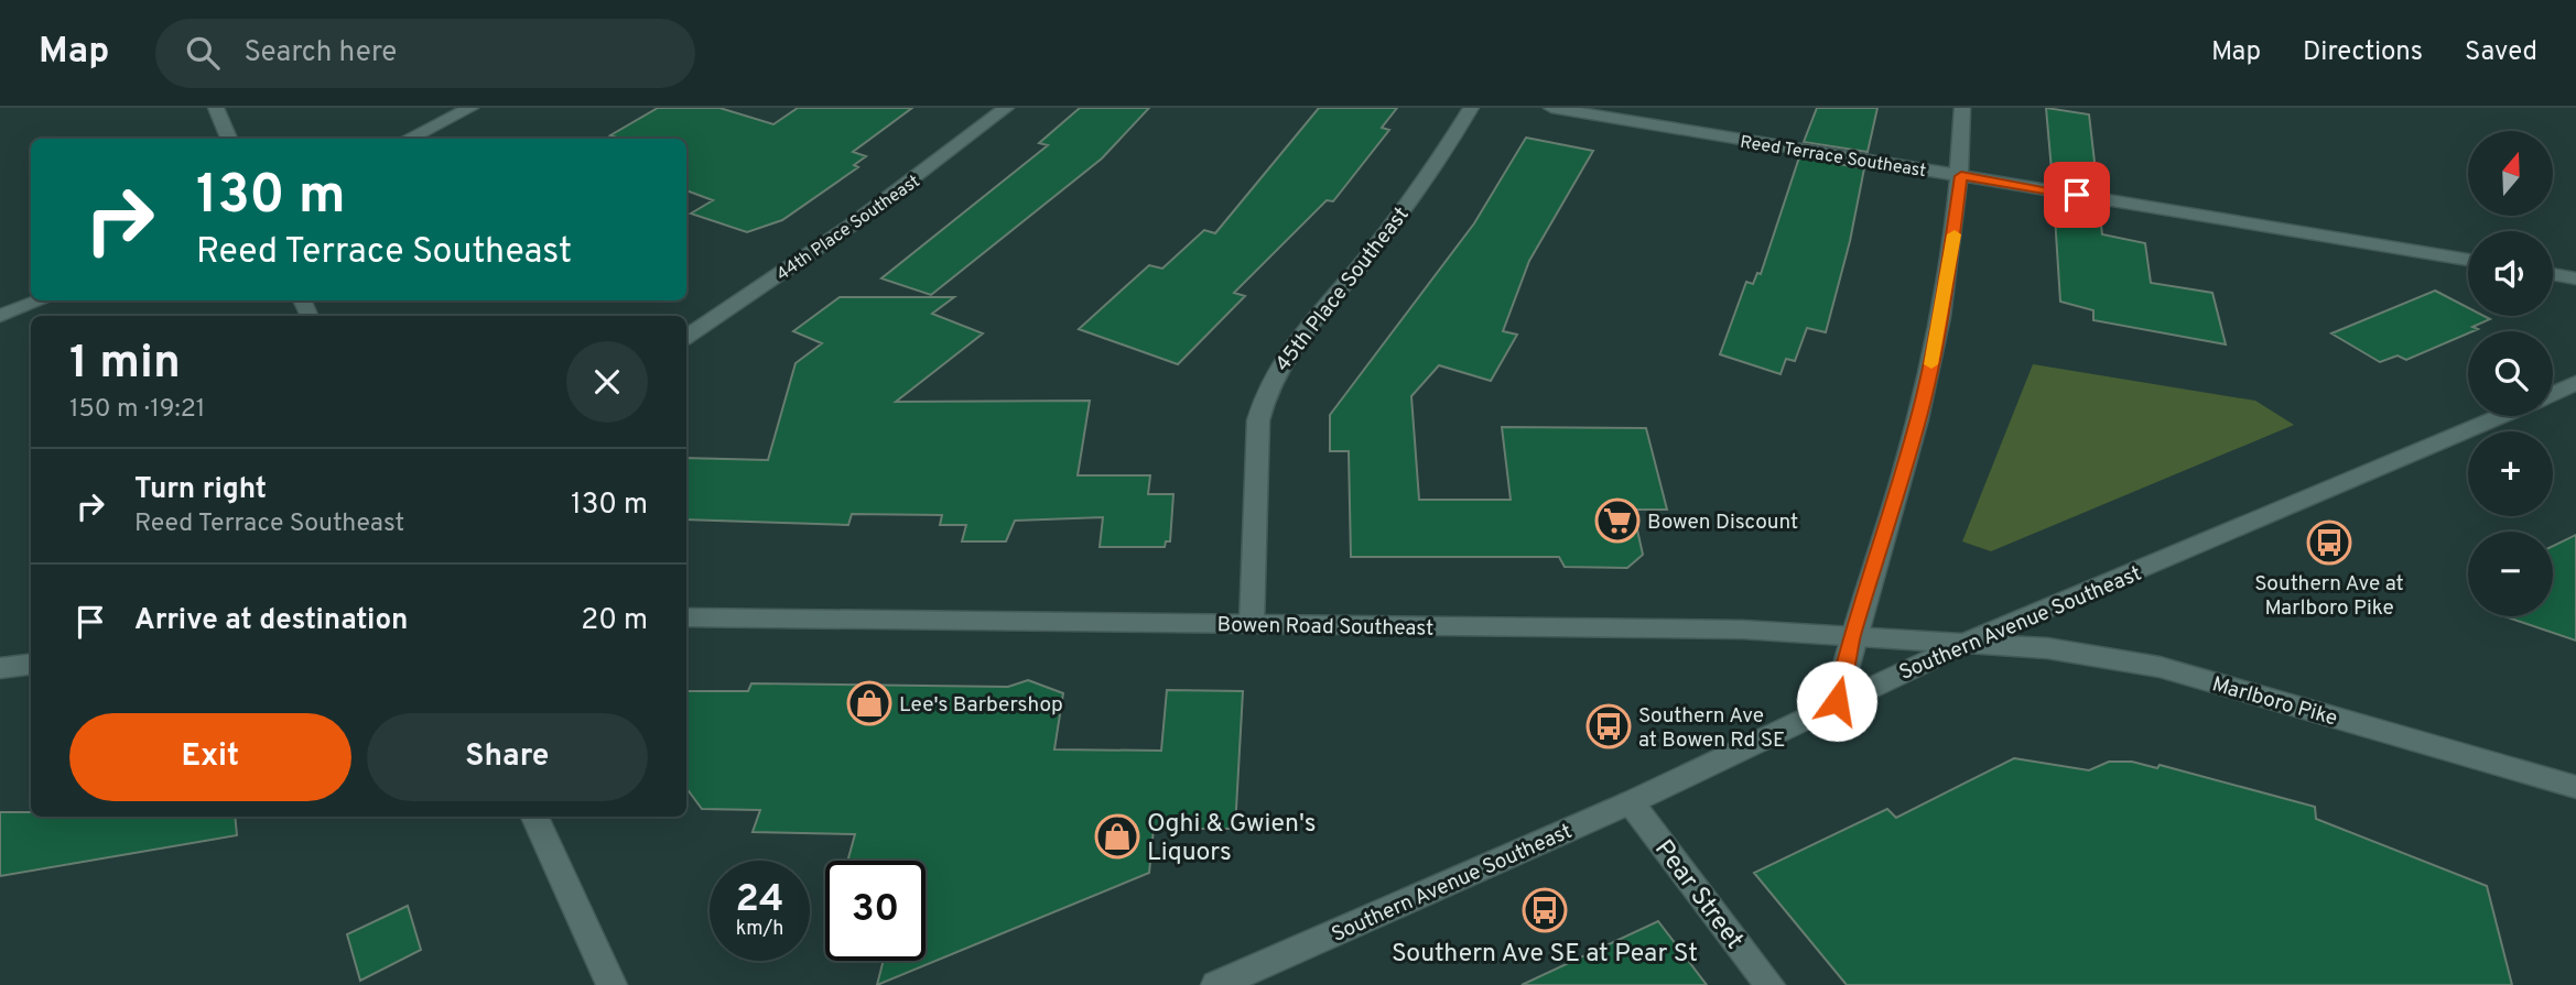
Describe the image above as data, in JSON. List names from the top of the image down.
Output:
{
  "streets": {
    "street": [
      "Reed Terrace Southeast",
      "44th Place Southeast",
      "45th Place Southeast",
      "Southern Avenue Southeast",
      "Bowen Road Southeast",
      "Marlboro Pike",
      "Pear Street"
    ]
  },
  "crossings": [
    ["45th Place Southeast", "Bowen Road Southeast"],
    ["Southern Avenue Southeast", "Bowen Road Southeast"],
    ["Southern Avenue Southeast", "Marlboro Pike"],
    ["Southern Avenue Southeast", "Pear Street"],
    ["Bowen Road Southeast", "Marlboro Pike"]
  ],
  "places": {
    "supermarket": ["Bowen Discount"],
    "bus stop": ["Southern Ave at Marlboro Pike", "Southern Ave at Bowen Rd SE", "Southern Ave SE at Pear St"],
    "shop": ["Lee's Barbershop", "Oghi & Gwien's Liquors"]
  },
  "north": "top",
  "page": {
    "header": "Map",
    "search": "Search here",
    "nav": ["Map", "Directions", "Saved"],
    "map_buttons": ["+", "−"],
    "turn": ["130 m", "Reed Terrace Southeast"],
    "heading": ["1 min", "150 m · 19:21"],
    "list": [
      {
        "name": "Turn right",
        "note": "Reed Terrace Southeast",
        "value": "130 m"
      },
      {
        "name": "Arrive at destination",
        "value": "20 m"
      }
    ],
    "buttons": ["Exit", "Share"],
    "speed": "24 km/h",
    "limit": "30"
  }
}
